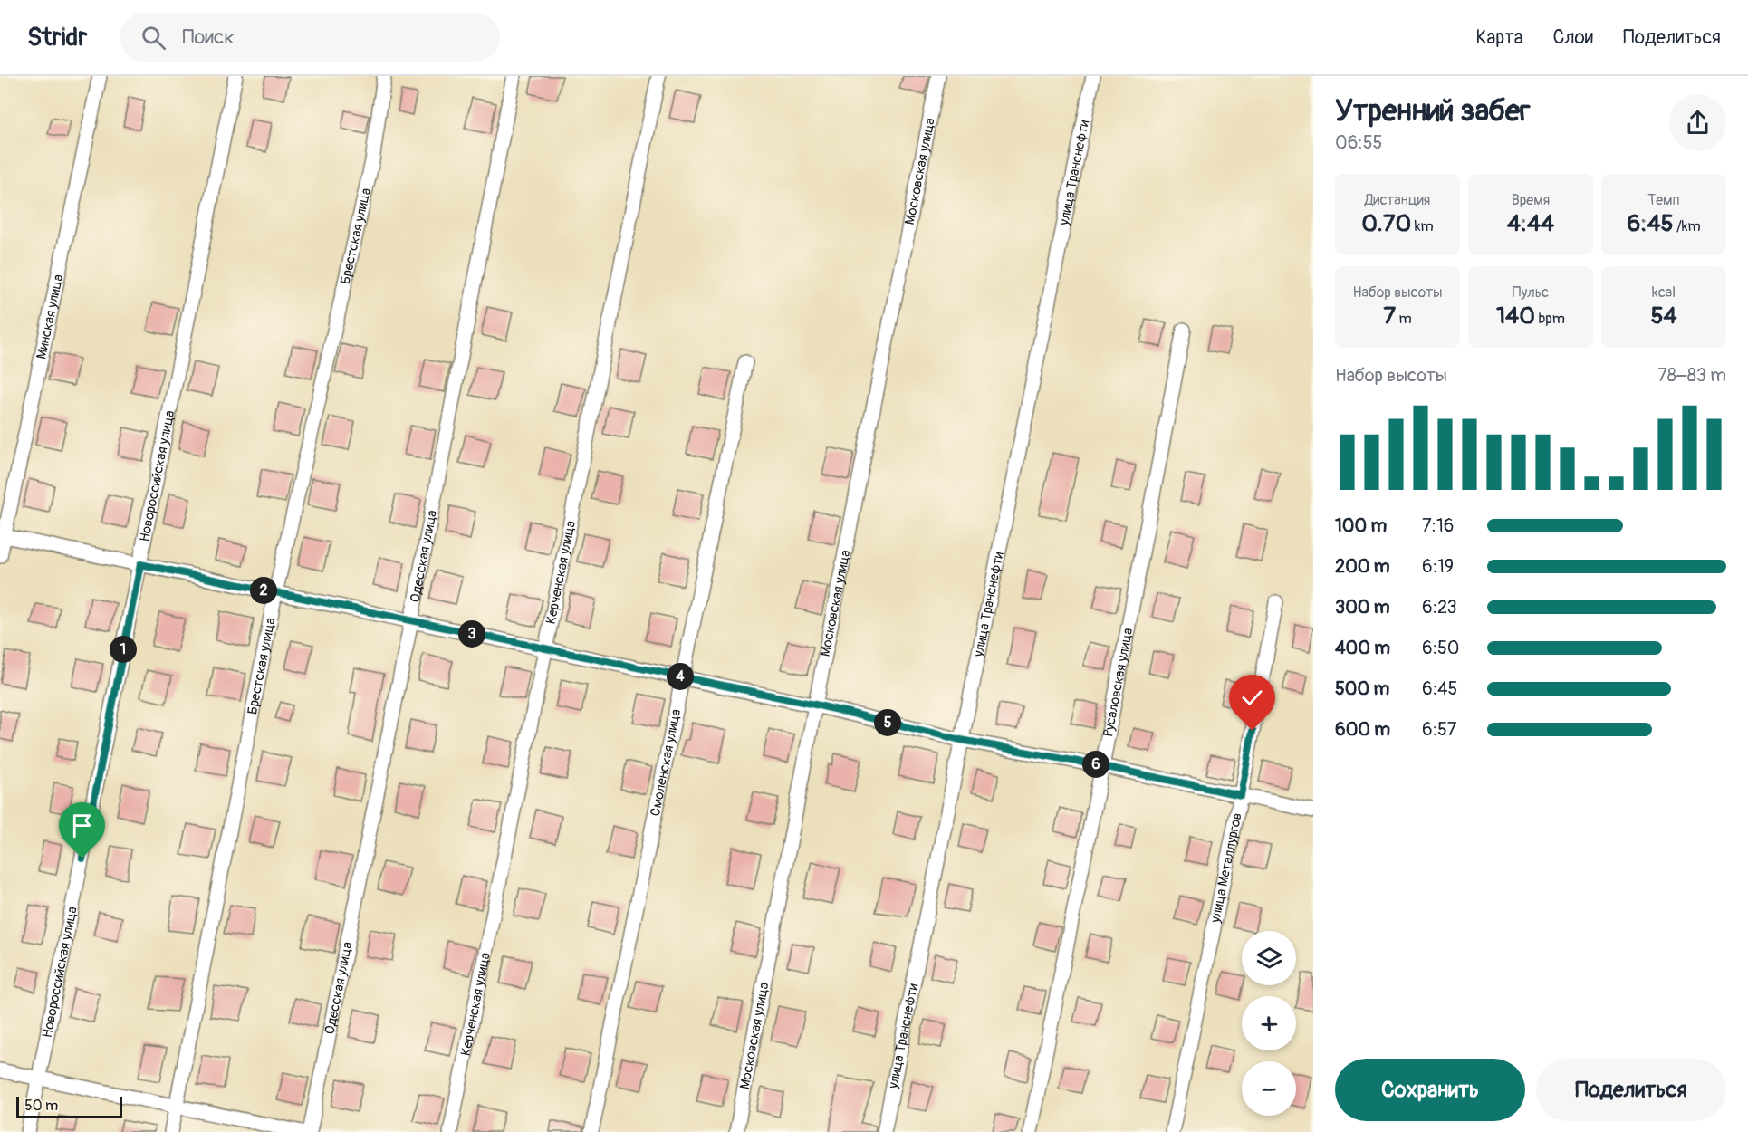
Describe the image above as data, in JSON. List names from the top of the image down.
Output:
{
  "streets": {
    "street": [
      "Московская улица",
      "улица Транснефти",
      "Брестская улица",
      "Минская улица",
      "Новороссийская улица",
      "Одесская улица",
      "Керченская улица",
      "Русаловская улица",
      "Смоленская улица",
      "улица Металлургов"
    ]
  },
  "scale_bar": "50 m",
  "page": {
    "header": "Stridr",
    "search": "Поиск",
    "nav": ["Карта", "Слои", "Поделиться"],
    "heading": ["Утренний забег", "06:55"],
    "stats": [
      ["Дистанция", "0.70 km"],
      ["Время", "4:44"],
      ["Темп", "6:45 /km"],
      ["Набор высоты", "7 m"],
      ["Пульс", "140 bpm"],
      ["kcal", "54"]
    ],
    "chart": ["Набор высоты", "78–83 m"],
    "list": [
      {
        "name": "100 m",
        "note": "7:16"
      },
      {
        "name": "200 m",
        "note": "6:19"
      },
      {
        "name": "300 m",
        "note": "6:23"
      },
      {
        "name": "400 m",
        "note": "6:50"
      },
      {
        "name": "500 m",
        "note": "6:45"
      },
      {
        "name": "600 m",
        "note": "6:57"
      }
    ],
    "pins": [
      "2",
      "3",
      "1",
      "4",
      "5",
      "6"
    ],
    "map_buttons": ["+", "−"],
    "buttons": ["Сохранить", "Поделиться"],
    "scale": "50 m"
  }
}
